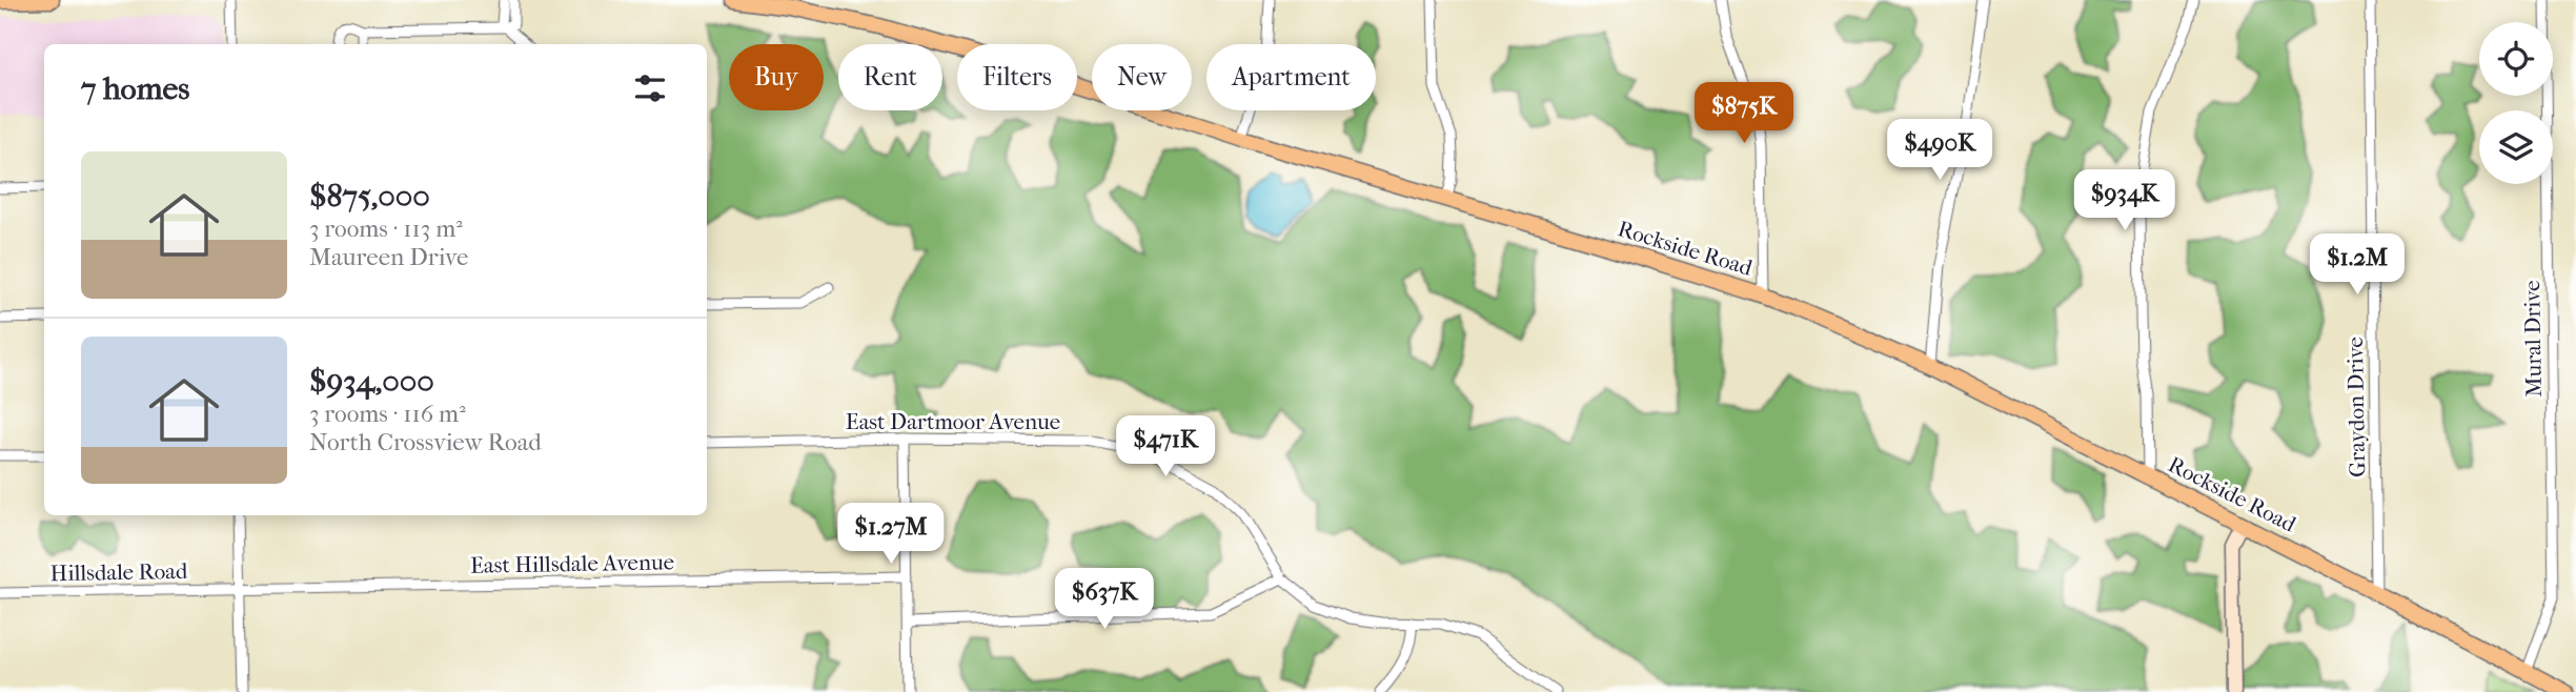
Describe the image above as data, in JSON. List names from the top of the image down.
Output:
{
  "streets": {
    "main road": ["Rockside Road"],
    "street": [
      "Mural Drive",
      "Graydon Drive",
      "East Dartmoor Avenue",
      "East Hillsdale Avenue",
      "Hillsdale Road"
    ]
  },
  "crossings": [
    ["Rockside Road", "Mural Drive"],
    ["Rockside Road", "Graydon Drive"],
    ["East Hillsdale Avenue", "Hillsdale Road"]
  ],
  "page": {
    "chip": [
      "Buy",
      "Rent",
      "Filters",
      "New",
      "Apartment"
    ],
    "heading": "7 homes",
    "price": [
      "$875K",
      "$490K",
      "$934K",
      "$1.2M",
      "$471K",
      "$1.27M",
      "$637K"
    ],
    "list": [
      {
        "name": "$875,000",
        "note": "3 rooms · 113 m² · Maureen Drive"
      },
      {
        "name": "$934,000",
        "note": "3 rooms · 116 m² · North Crossview Road"
      }
    ]
  }
}
